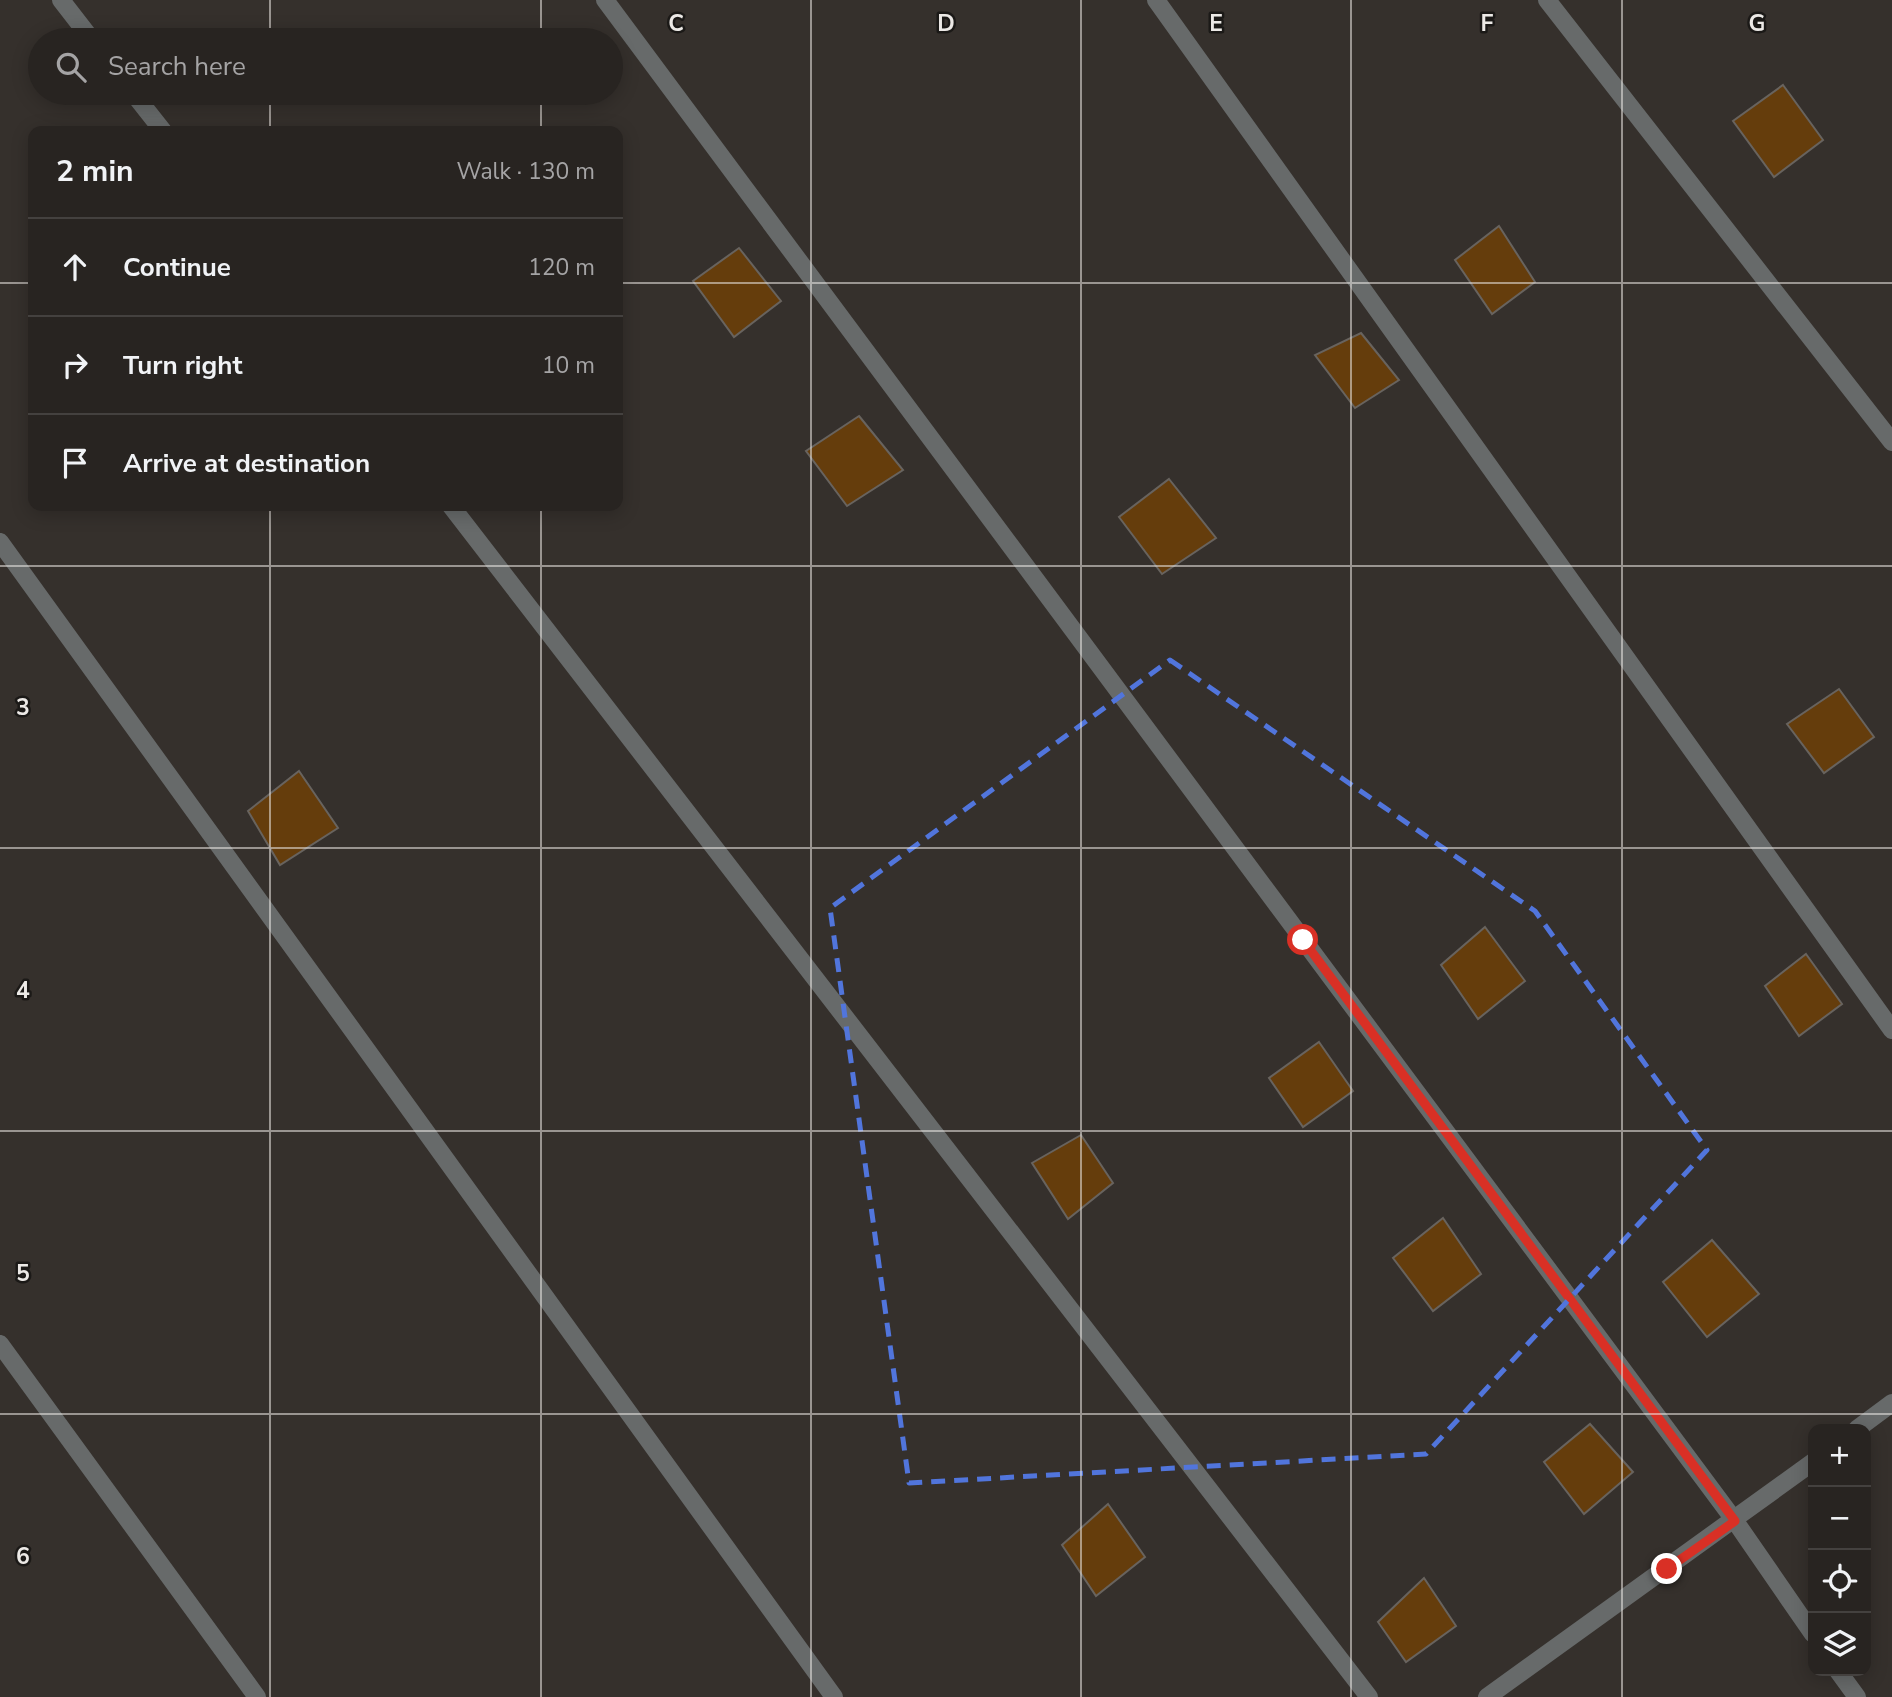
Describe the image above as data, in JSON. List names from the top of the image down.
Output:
{
  "page": {
    "search": "Search here",
    "heading": ["2 min", "Walk · 130 m"],
    "list": [
      ["Continue", "120 m"],
      ["Turn right", "10 m"],
      "Arrive at destination"
    ],
    "map_buttons": ["+", "−"]
  },
  "grid": {
    "columns": [
      "C",
      "D",
      "E",
      "F",
      "G"
    ],
    "rows": [
      "3",
      "4",
      "5",
      "6"
    ]
  }
}
